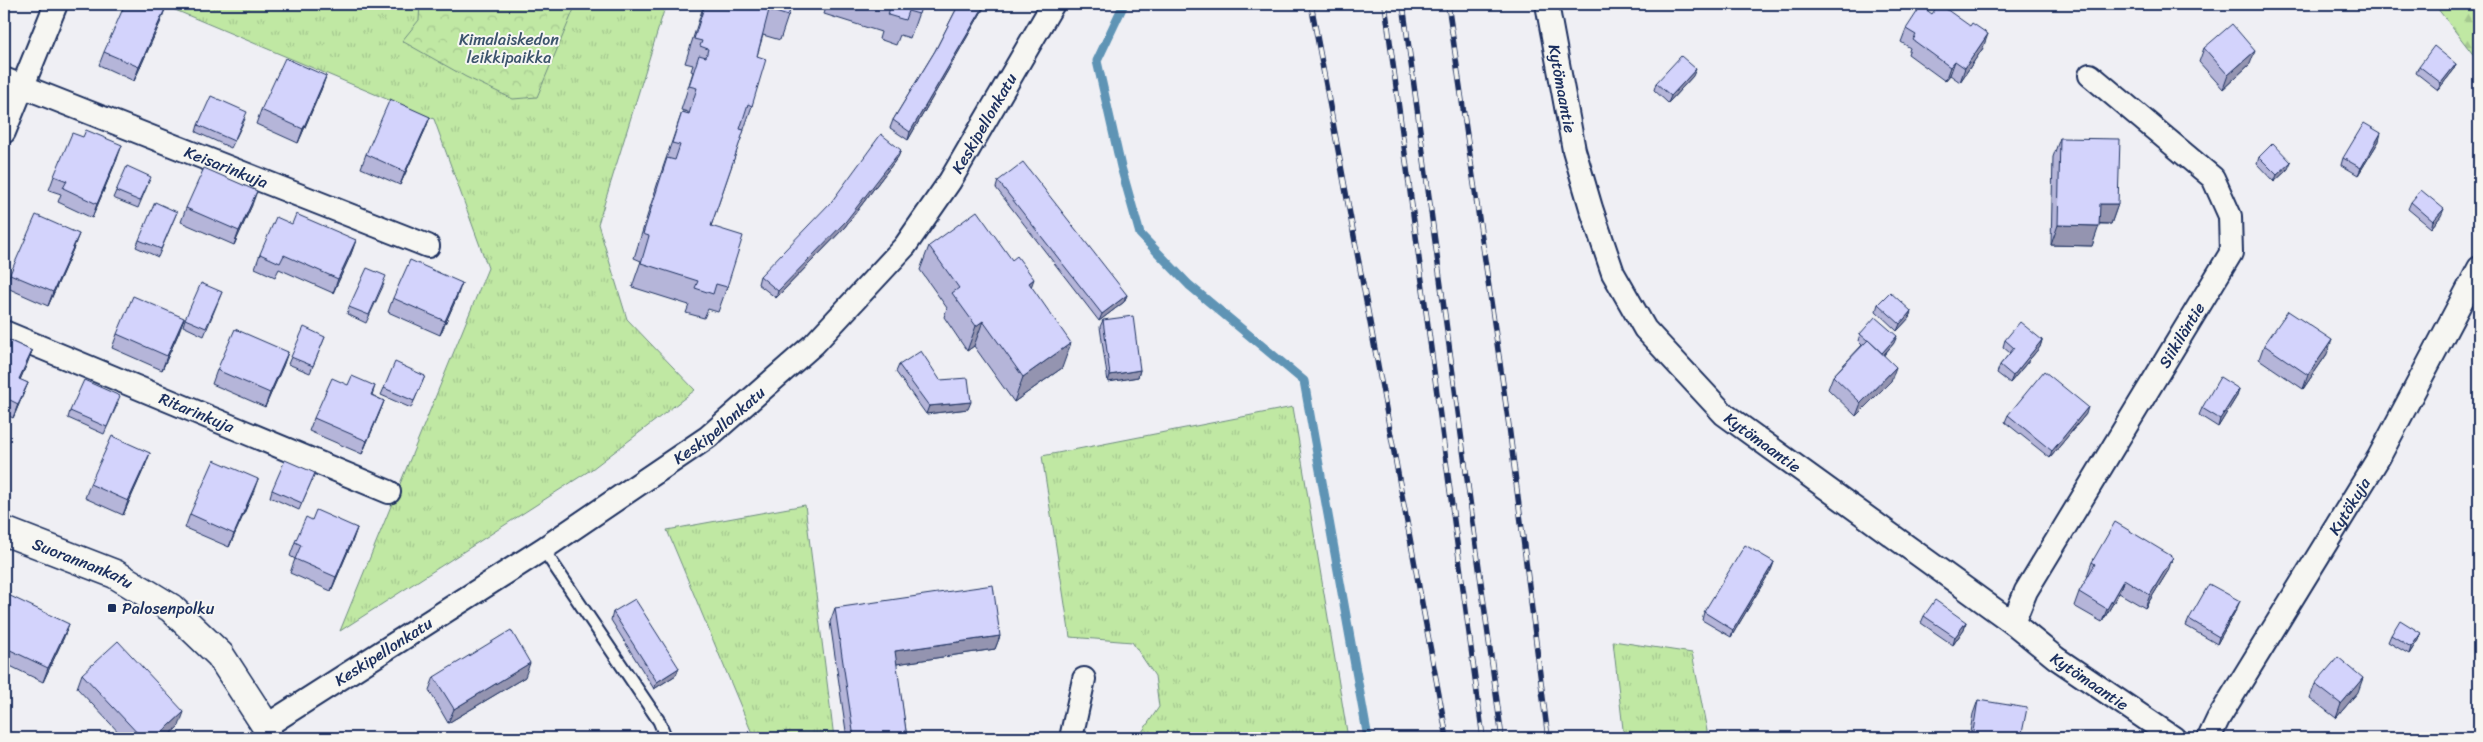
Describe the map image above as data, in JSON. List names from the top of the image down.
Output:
{
  "streets": {
    "street": [
      "Kytömaantie",
      "Keskipellonkatu",
      "Keisarinkuja",
      "Siikiläntie",
      "Ritarinkuja",
      "Kytökuja",
      "Suorannankatu"
    ]
  },
  "crossings": [
    ["Kytömaantie", "Siikiläntie"],
    ["Keskipellonkatu", "Suorannankatu"]
  ],
  "parks": ["Kimalaiskedon leikkipaikka"],
  "places": {
    "transit": ["Palosenpolku"]
  }
}
